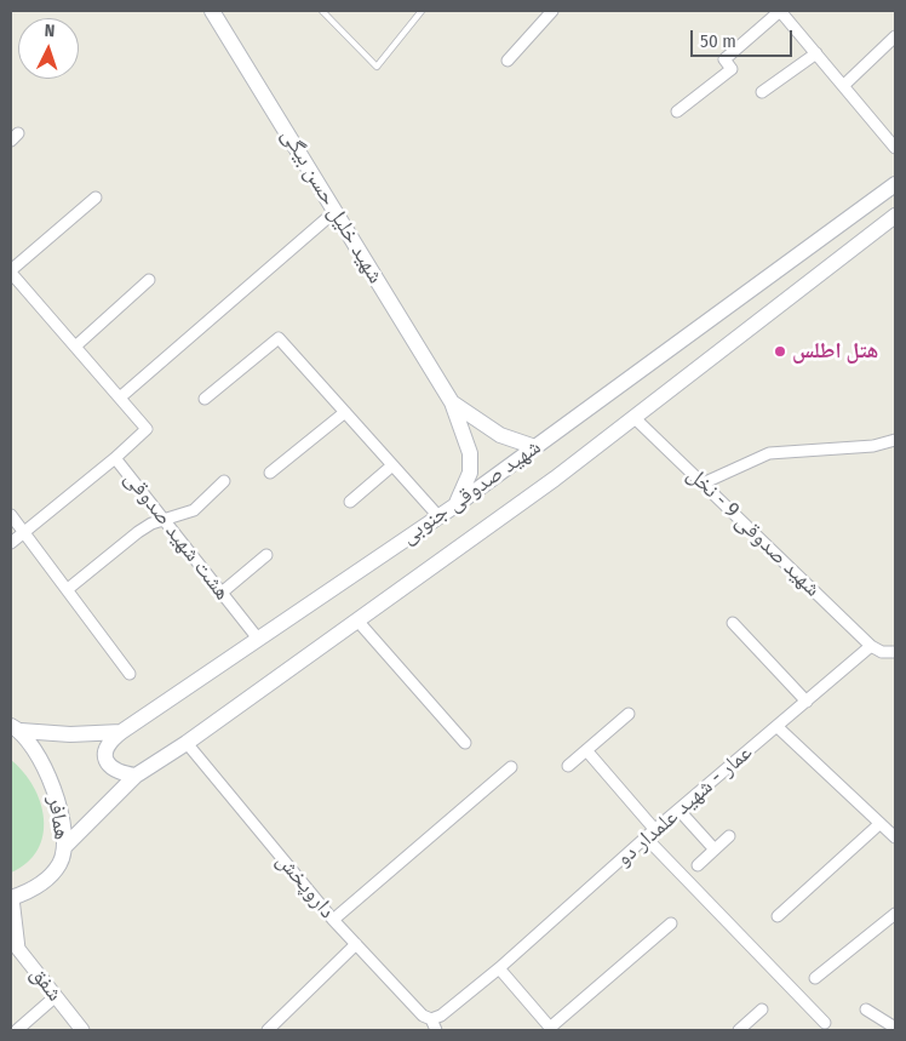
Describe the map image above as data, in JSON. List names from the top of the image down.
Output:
{
  "streets": {
    "main road": ["شهید خلیل حسن بیگی", "شهید صدوقی جنوبی", "همافر"],
    "street": [
      "شهید صدوقی 9 - نخل",
      "هشت شهید صدوقی",
      "عمار - شهید علمدار دو",
      "داروپخش",
      "شفق"
    ]
  },
  "crossings": [
    ["شهید صدوقی جنوبی", "شهید صدوقی 9 - نخل"],
    ["شهید صدوقی جنوبی", "هشت شهید صدوقی"],
    ["شهید صدوقی جنوبی", "همافر"],
    ["شهید صدوقی جنوبی", "داروپخش"],
    ["شهید صدوقی 9 - نخل", "عمار - شهید علمدار دو"],
    ["عمار - شهید علمدار دو", "داروپخش"],
    ["همافر", "شفق"]
  ],
  "places": ["هتل اطلس"],
  "scale_bar": "50 m",
  "north": "top"
}
